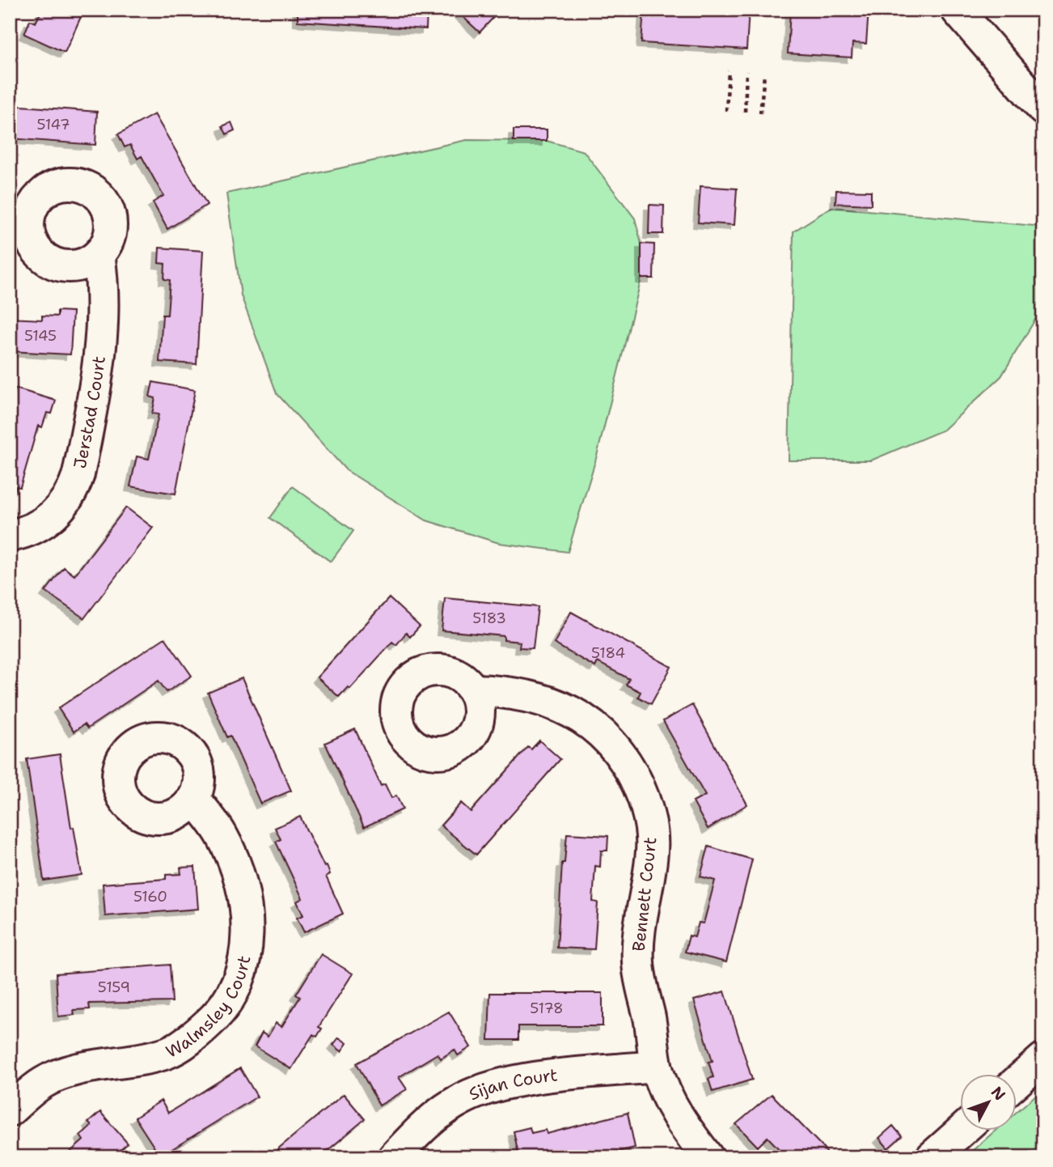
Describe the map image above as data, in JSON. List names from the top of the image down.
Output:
{
  "streets": {
    "street": [
      "Jerstad Court",
      "Bennett Court",
      "Walmsley Court",
      "Sijan Court"
    ]
  },
  "crossings": [
    ["Bennett Court", "Sijan Court"]
  ],
  "house_numbers": [
    "5147",
    "5145",
    "5183",
    "5184",
    "5160",
    "5159",
    "5178"
  ],
  "north": "top right"
}
